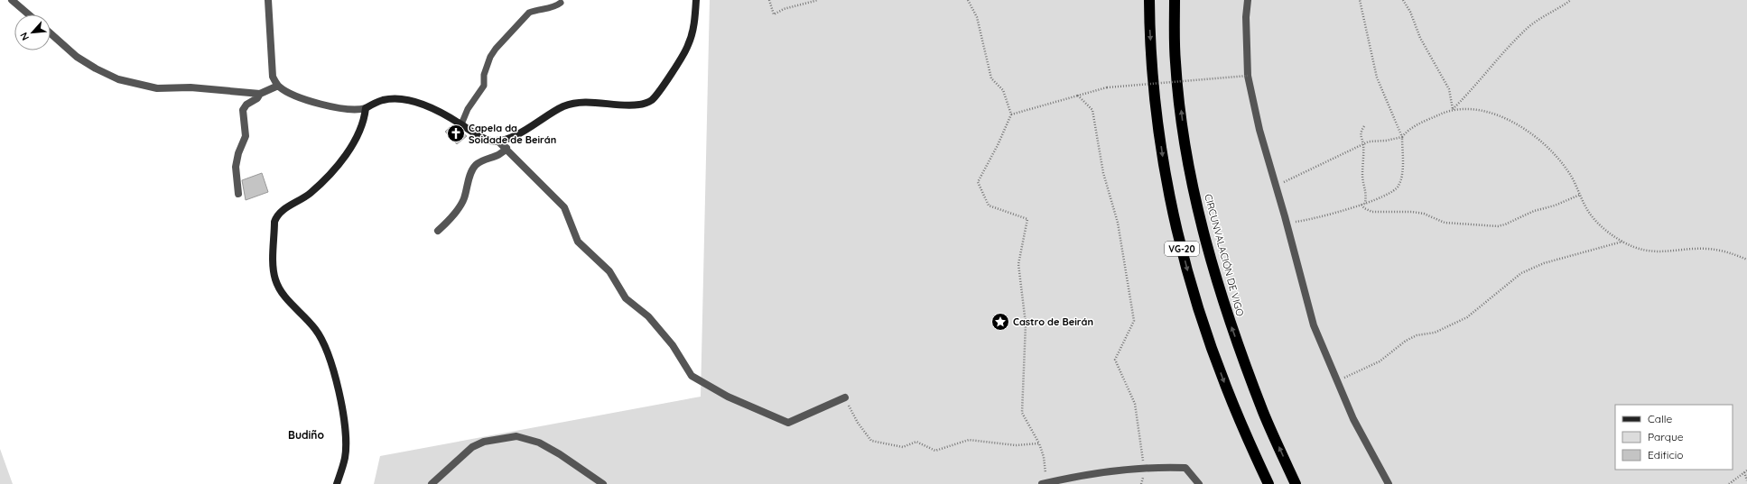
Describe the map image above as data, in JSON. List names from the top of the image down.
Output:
{
  "streets": {
    "highway": ["VG-20", "CIRCUNVALACIÓN DE VIGO"]
  },
  "districts": ["Budiño"],
  "places": {
    "church": ["Capela da Soidade de Beirán"],
    "place": ["Castro de Beirán"]
  },
  "legend": ["Calle", "Parque", "Edificio"],
  "north": "bottom left"
}
